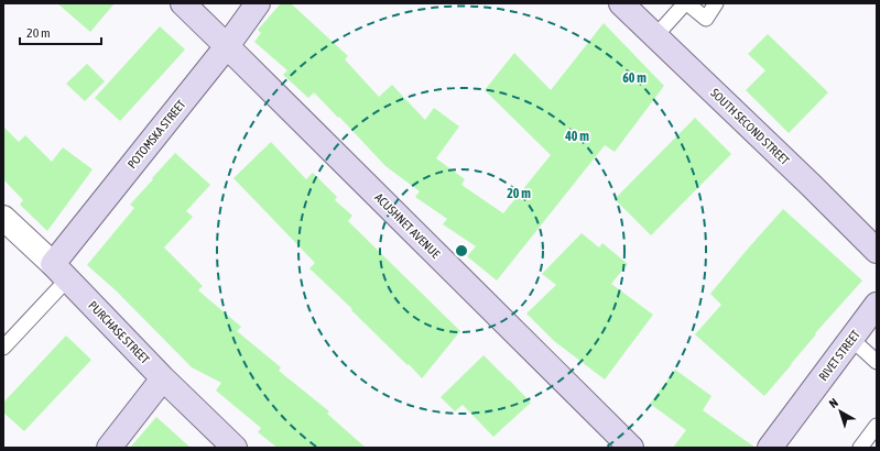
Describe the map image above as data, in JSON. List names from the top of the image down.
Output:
{
  "streets": {
    "street": [
      "SOUTH SECOND STREET",
      "POTOMSKA STREET",
      "ACUSHNET AVENUE",
      "PURCHASE STREET",
      "RIVET STREET"
    ]
  },
  "crossings": [
    ["POTOMSKA STREET", "ACUSHNET AVENUE"],
    ["POTOMSKA STREET", "PURCHASE STREET"]
  ],
  "scale_bar": "20 m",
  "north": "top left",
  "rings": ["60 m", "40 m", "20 m"]
}
